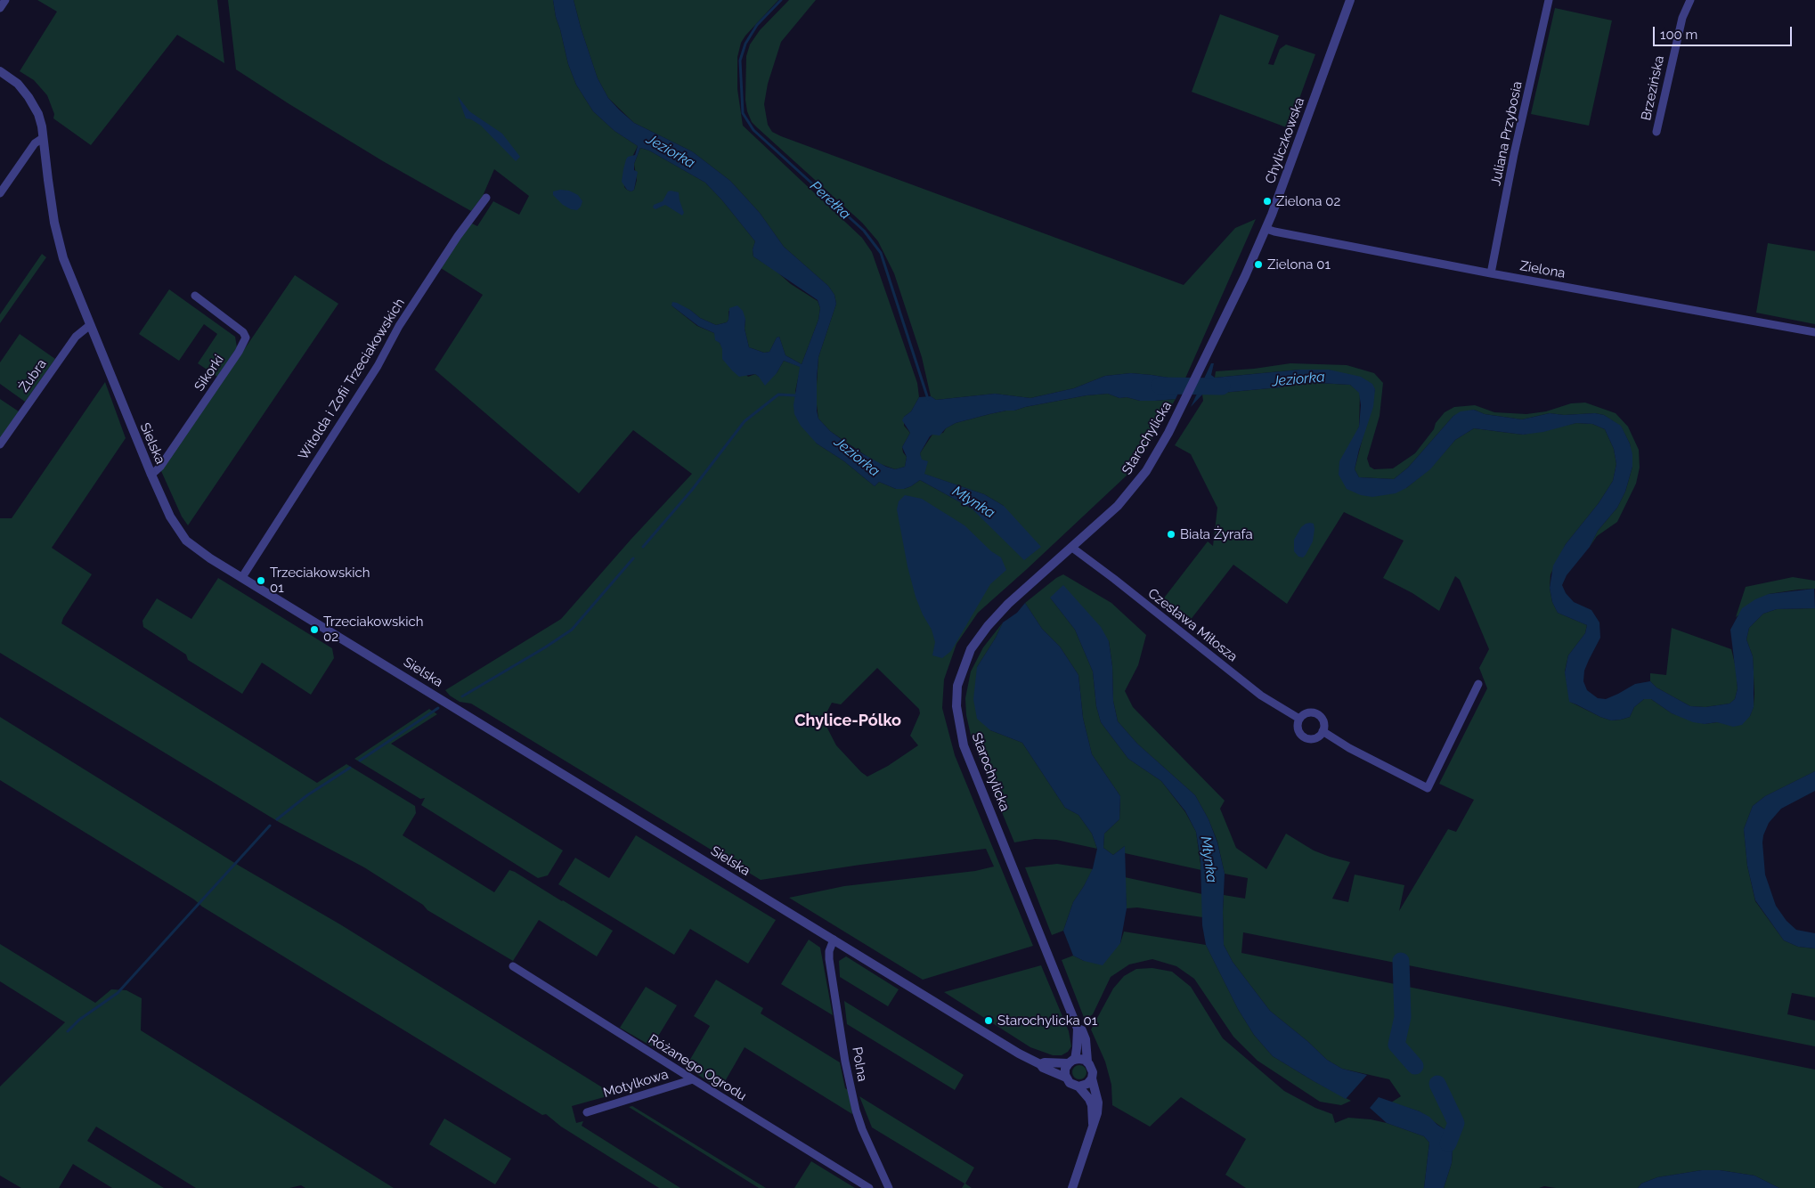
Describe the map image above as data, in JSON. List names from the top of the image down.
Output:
{
  "streets": {
    "street": [
      "Brzezińska",
      "Juliana Przybosia",
      "Chyliczkowska",
      "Zielona",
      "Sikorki",
      "Żubra",
      "Witolda i Zofii Trzeciakowskich",
      "Starochylicka",
      "Sielska",
      "Czesława Miłosza",
      "Polna",
      "Różanego Ogrodu",
      "Motylkowa"
    ]
  },
  "crossings": [
    ["Juliana Przybosia", "Zielona"],
    ["Chyliczkowska", "Zielona"],
    ["Chyliczkowska", "Starochylicka"],
    ["Sikorki", "Sielska"],
    ["Żubra", "Sielska"],
    ["Witolda i Zofii Trzeciakowskich", "Sielska"],
    ["Starochylicka", "Sielska"],
    ["Starochylicka", "Czesława Miłosza"],
    ["Sielska", "Polna"],
    ["Różanego Ogrodu", "Motylkowa"]
  ],
  "districts": ["Chylice-Pólko"],
  "water": ["Jeziorka", "Perełka", "Młynka"],
  "places": [
    "Zielona 02",
    "Zielona 01",
    "Biała Żyrafa",
    "Trzeciakowskich 01",
    "Trzeciakowskich 02",
    "Starochylicka 01"
  ],
  "scale_bar": "100 m"
}
